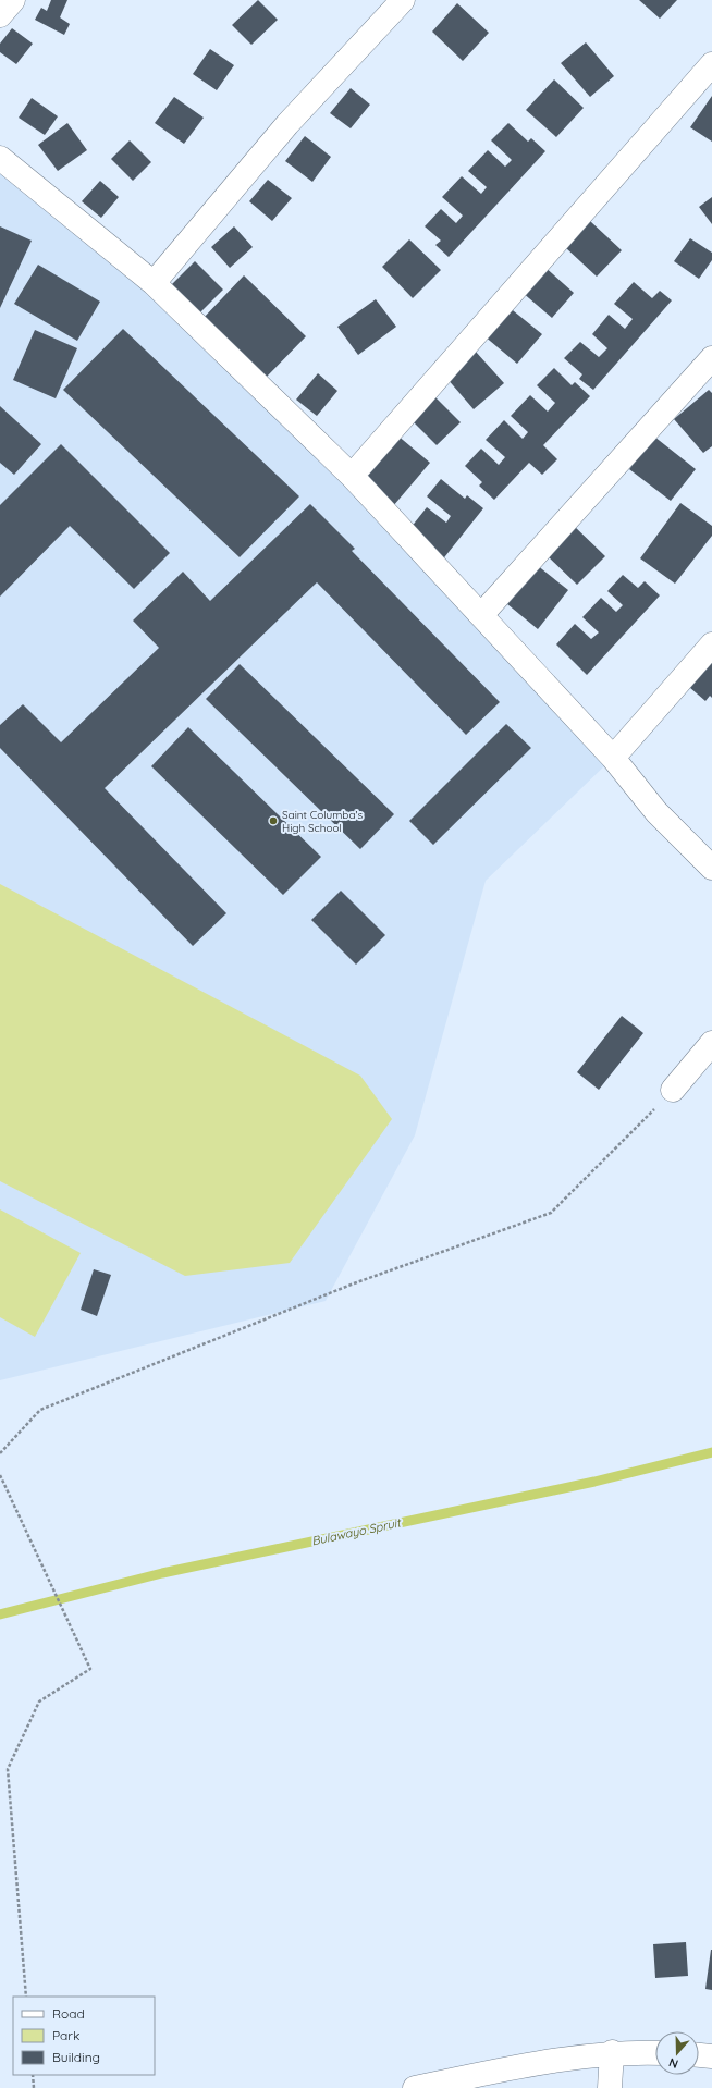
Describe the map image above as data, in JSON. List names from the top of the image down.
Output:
{
  "water": ["Bulawayo Spruit"],
  "places": ["Saint Columba's High School"],
  "legend": ["Road", "Park", "Building"],
  "north": "bottom"
}
